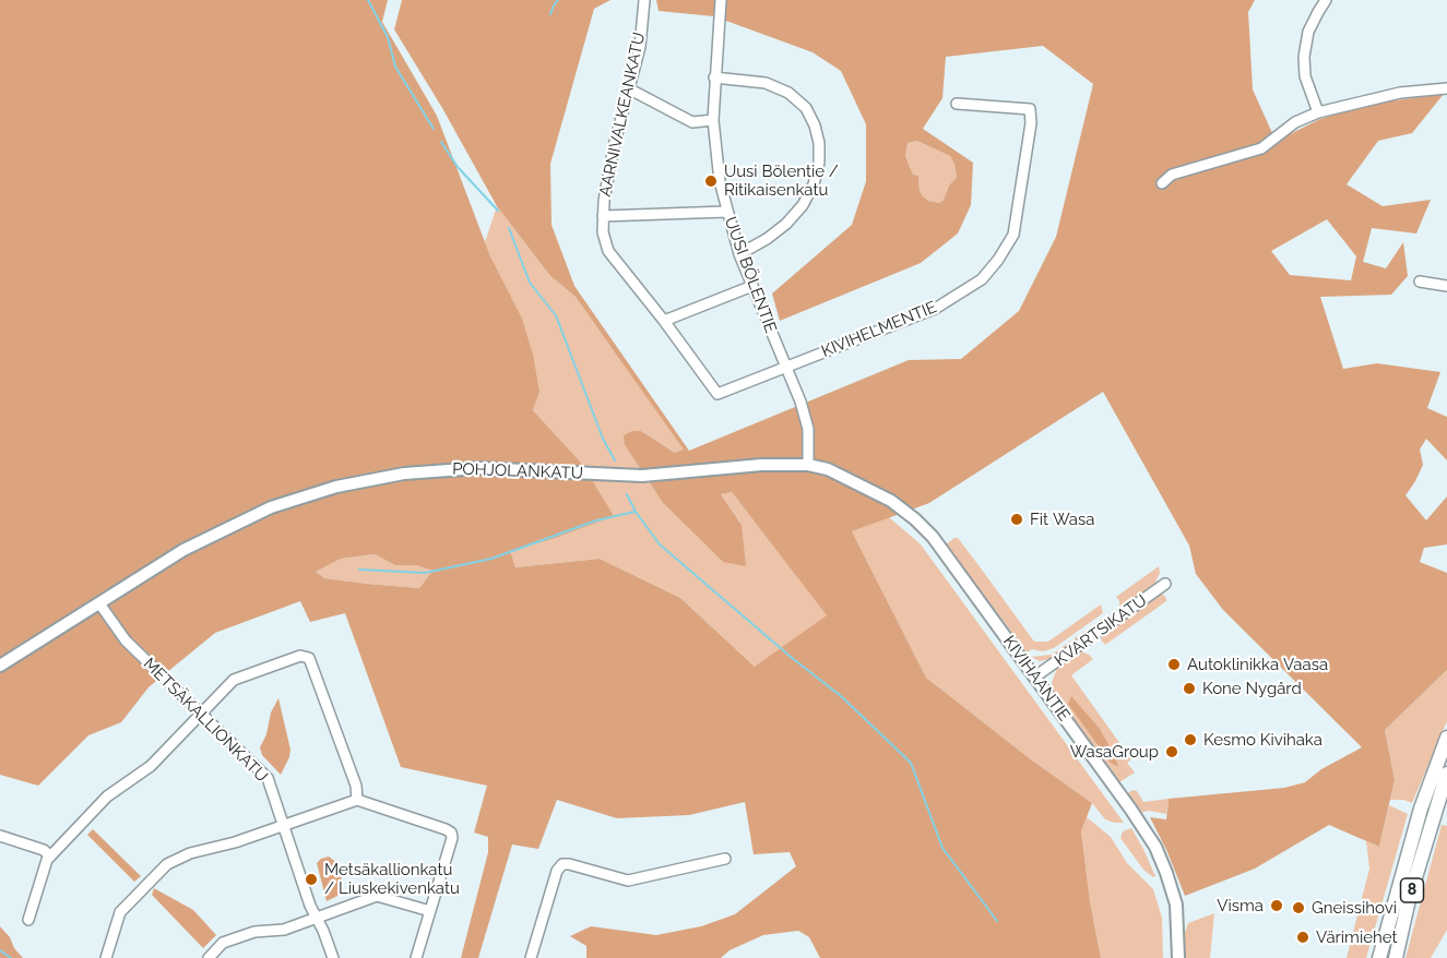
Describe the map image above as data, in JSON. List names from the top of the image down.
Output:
{
  "streets": {
    "highway": ["8"],
    "main road": ["POHJOLANKATU", "KIVIHAANTIE"],
    "street": [
      "AARNIVALKEANKATU",
      "UUSI BÖLENTIE",
      "KIVIHELMENTIE",
      "KVARTSIKATU",
      "METSÄKALLIONKATU"
    ]
  },
  "crossings": [
    ["AARNIVALKEANKATU", "UUSI BÖLENTIE"],
    ["AARNIVALKEANKATU", "KIVIHELMENTIE"],
    ["UUSI BÖLENTIE", "KIVIHELMENTIE"],
    ["UUSI BÖLENTIE", "POHJOLANKATU"],
    ["UUSI BÖLENTIE", "KIVIHAANTIE"],
    ["POHJOLANKATU", "KIVIHAANTIE"],
    ["POHJOLANKATU", "METSÄKALLIONKATU"],
    ["KVARTSIKATU", "KIVIHAANTIE"]
  ],
  "places": [
    "Uusi Bölentie / Ritikaisenkatu",
    "Fit Wasa",
    "Autoklinikka Vaasa",
    "Kone Nygård",
    "Kesmo Kivihaka",
    "WasaGroup",
    "Metsäkallionkatu / Liuskekivenkatu",
    "Visma",
    "Gneissihovi",
    "Värimiehet"
  ]
}
